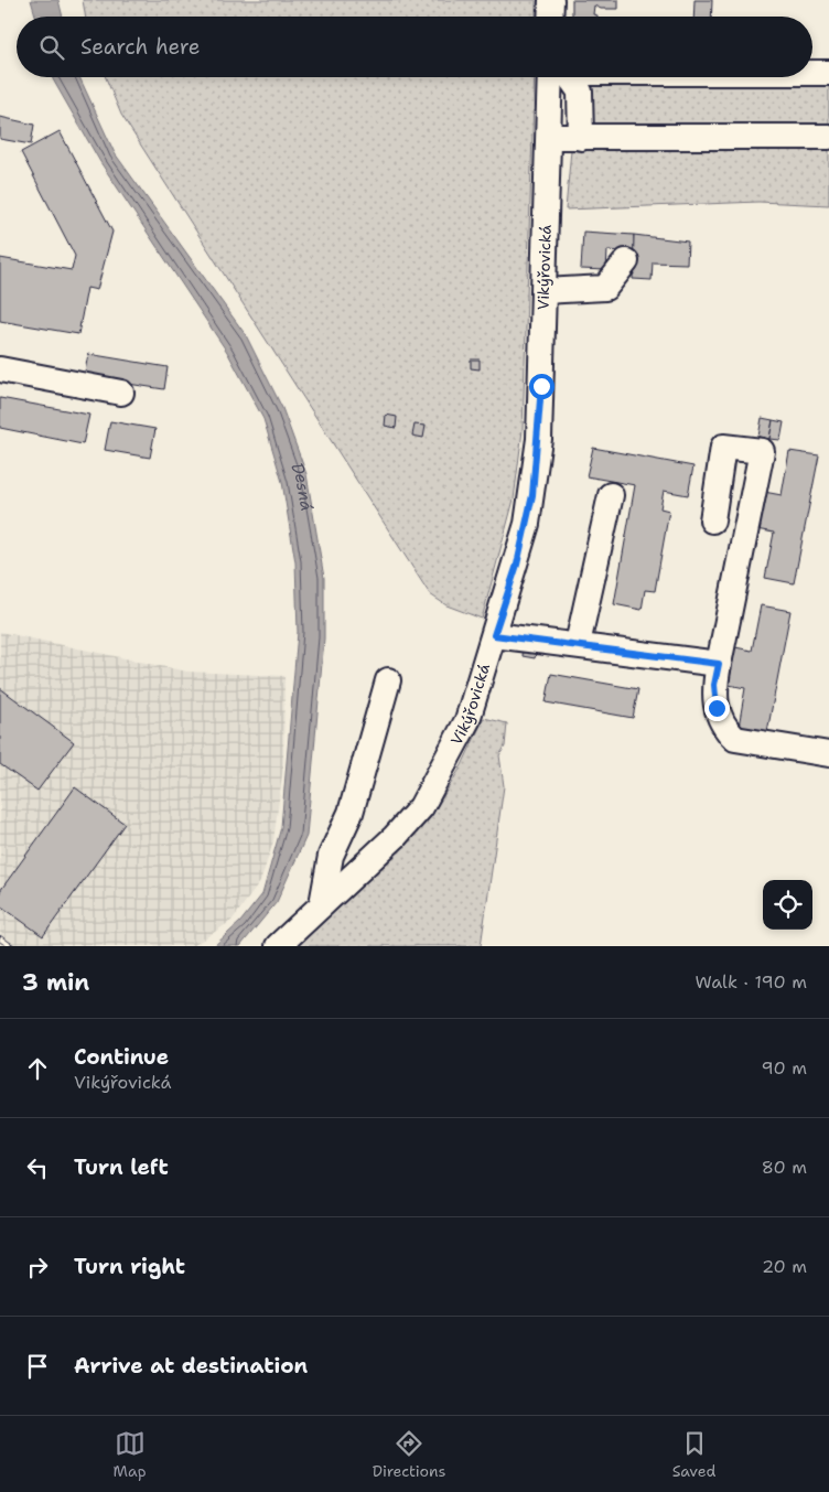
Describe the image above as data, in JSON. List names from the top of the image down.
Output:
{
  "streets": {
    "street": ["Vikýřovická"]
  },
  "water": ["Desná"],
  "page": {
    "search": "Search here",
    "heading": ["3 min", "Walk · 190 m"],
    "list": [
      ["Continue", "Vikýřovická", "90 m"],
      ["Turn left", "80 m"],
      ["Turn right", "20 m"],
      "Arrive at destination"
    ],
    "nav": ["Map", "Directions", "Saved"]
  }
}
